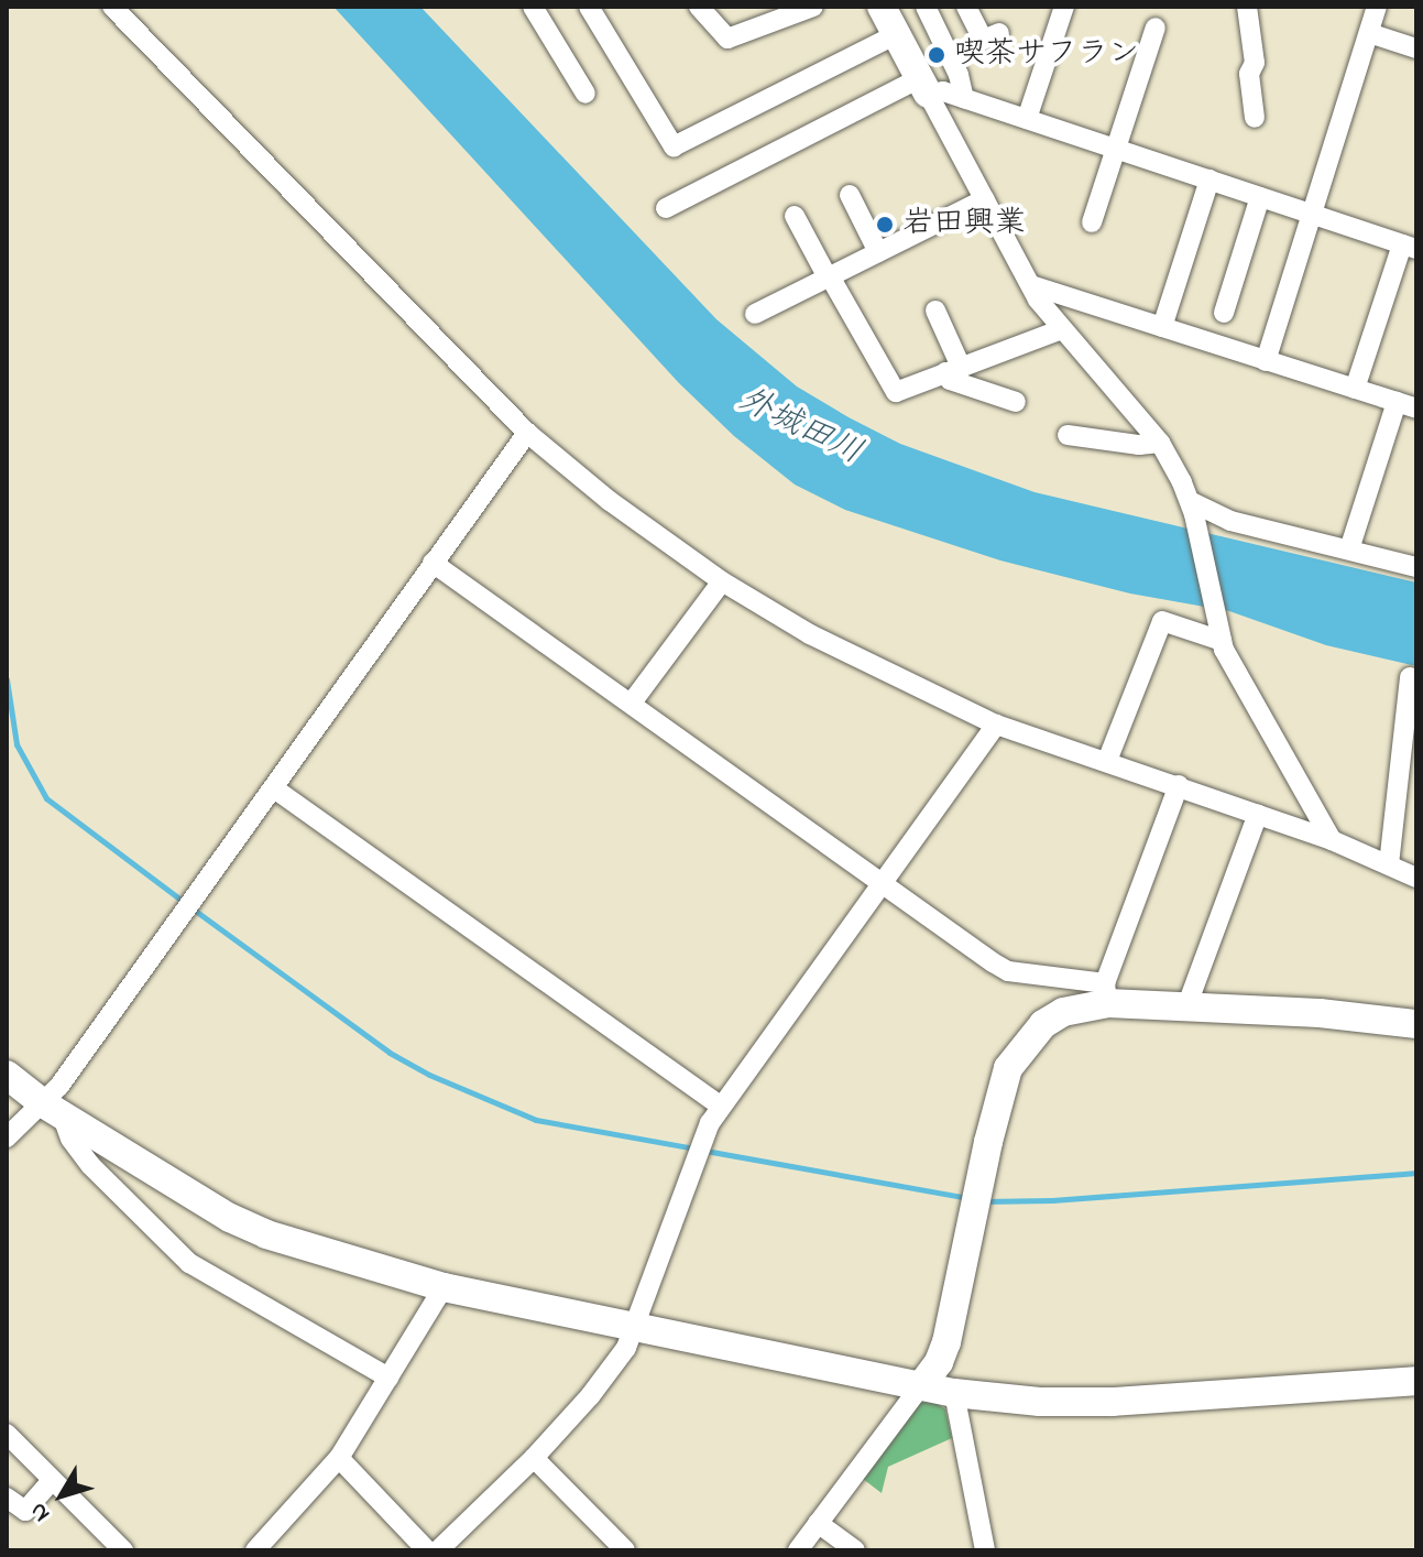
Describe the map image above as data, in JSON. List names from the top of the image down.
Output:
{
  "water": ["外城田川"],
  "places": ["喫茶サフラン", "岩田興業"],
  "north": "bottom left"
}
